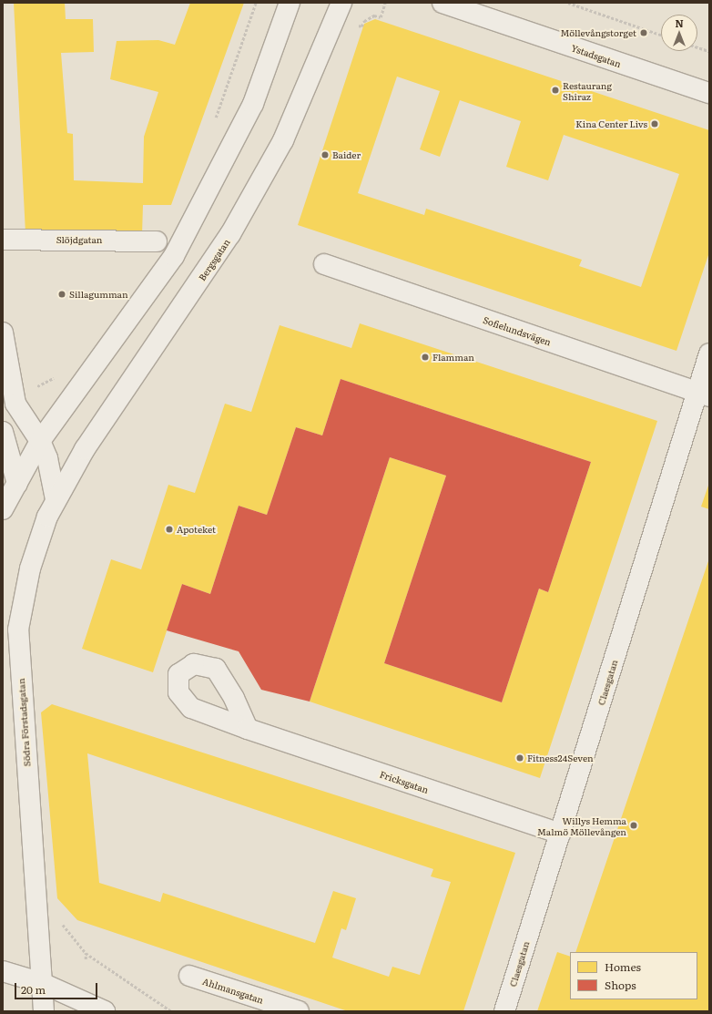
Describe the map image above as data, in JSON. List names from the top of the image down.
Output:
{
  "streets": {
    "street": [
      "Ystadsgatan",
      "Slöjdgatan",
      "Bergsgatan",
      "Sofielundsvägen",
      "Claesgatan",
      "Södra Förstadsgatan",
      "Fricksgatan",
      "Ahlmansgatan"
    ]
  },
  "crossings": [
    ["Bergsgatan", "Södra Förstadsgatan"],
    ["Sofielundsvägen", "Claesgatan"],
    ["Claesgatan", "Fricksgatan"]
  ],
  "places": [
    "Möllevångstorget",
    "Restaurang Shiraz",
    "Kina Center Livs",
    "Baider",
    "Sillagumman",
    "Flamman",
    "Apoteket",
    "Fitness24Seven",
    "Willys Hemma Malmö Möllevången"
  ],
  "legend": ["Homes", "Shops"],
  "scale_bar": "20 m",
  "north": "top"
}
